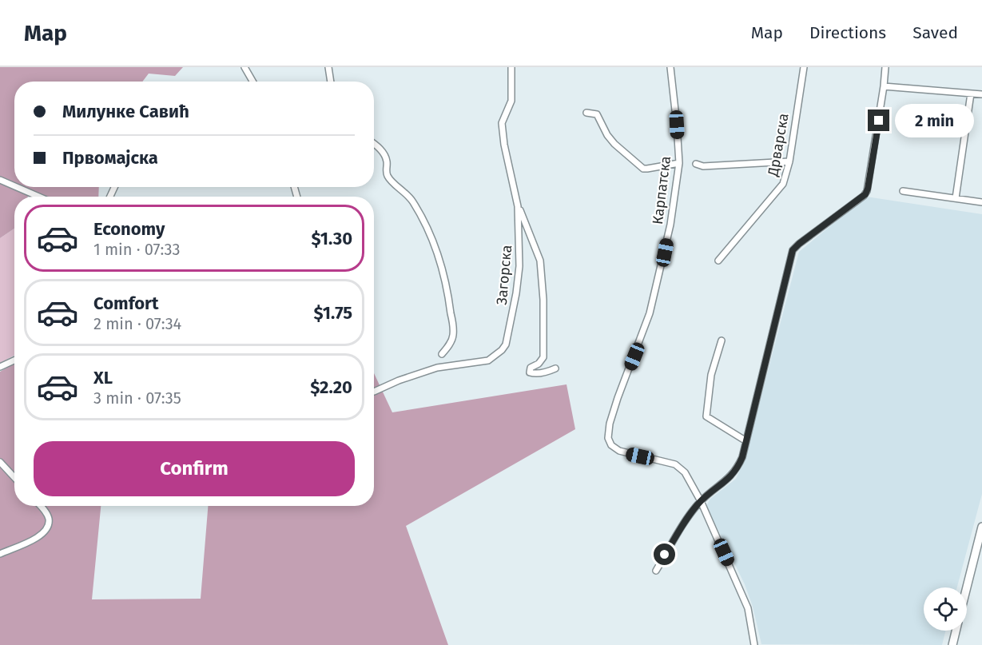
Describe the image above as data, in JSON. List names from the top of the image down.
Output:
{
  "streets": {
    "street": ["Дрварска", "Карпатска", "Загорска"]
  },
  "page": {
    "header": "Map",
    "nav": ["Map", "Directions", "Saved"],
    "banner": ["Милунке Савић", "Првомајска"],
    "bubble": "2 min",
    "list": [
      {
        "name": "Economy",
        "note": "1 min · 07:33",
        "value": "$1.30"
      },
      {
        "name": "Comfort",
        "note": "2 min · 07:34",
        "value": "$1.75"
      },
      {
        "name": "XL",
        "note": "3 min · 07:35",
        "value": "$2.20"
      }
    ],
    "buttons": "Confirm"
  }
}
